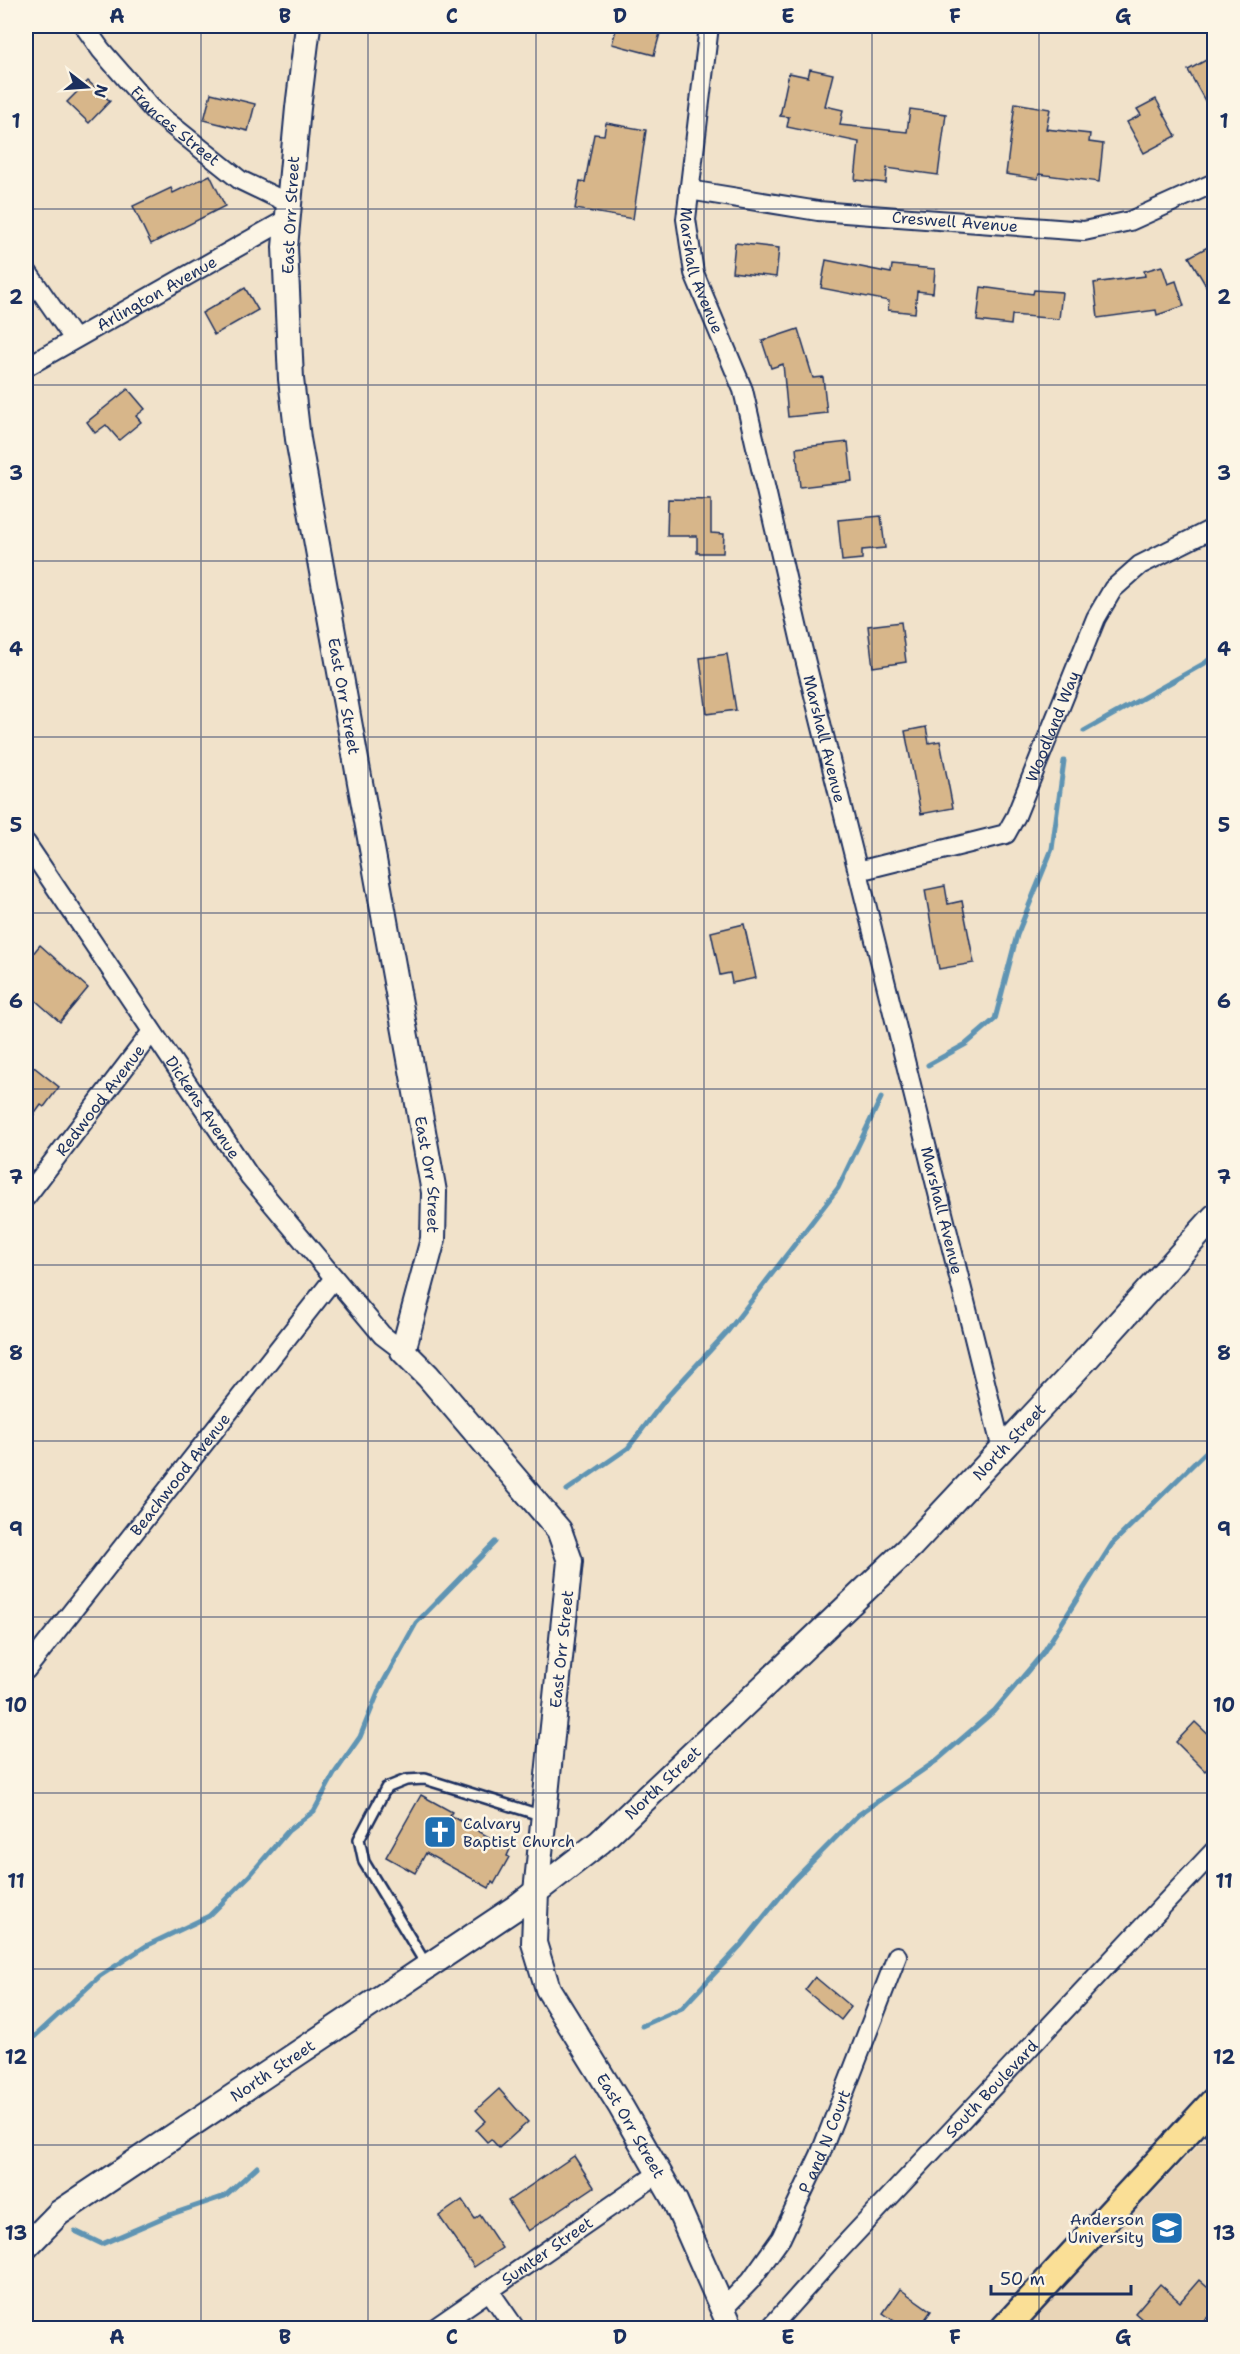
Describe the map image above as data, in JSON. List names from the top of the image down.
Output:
{
  "streets": {
    "street": [
      "Frances Street",
      "East Orr Street",
      "Creswell Avenue",
      "Marshall Avenue",
      "Arlington Avenue",
      "Woodland Way",
      "Redwood Avenue",
      "Dickens Avenue",
      "North Street",
      "Beachwood Avenue",
      "South Boulevard",
      "P and N Court",
      "Sumter Street"
    ]
  },
  "crossings": [
    ["Frances Street", "East Orr Street"],
    ["Frances Street", "Arlington Avenue"],
    ["East Orr Street", "Arlington Avenue"],
    ["East Orr Street", "Dickens Avenue"],
    ["East Orr Street", "North Street"],
    ["East Orr Street", "P and N Court"],
    ["East Orr Street", "Sumter Street"],
    ["Creswell Avenue", "Marshall Avenue"],
    ["Marshall Avenue", "Woodland Way"],
    ["Marshall Avenue", "North Street"],
    ["Redwood Avenue", "Dickens Avenue"],
    ["Dickens Avenue", "Beachwood Avenue"]
  ],
  "places": {
    "church": ["Calvary Baptist Church"],
    "school or university": ["Anderson University"]
  },
  "scale_bar": "50 m",
  "north": "right",
  "grid": {
    "columns": [
      "A",
      "B",
      "C",
      "D",
      "E",
      "F",
      "G"
    ],
    "rows": [
      "1",
      "2",
      "3",
      "4",
      "5",
      "6",
      "7",
      "8",
      "9",
      "10",
      "11",
      "12",
      "13"
    ]
  }
}
